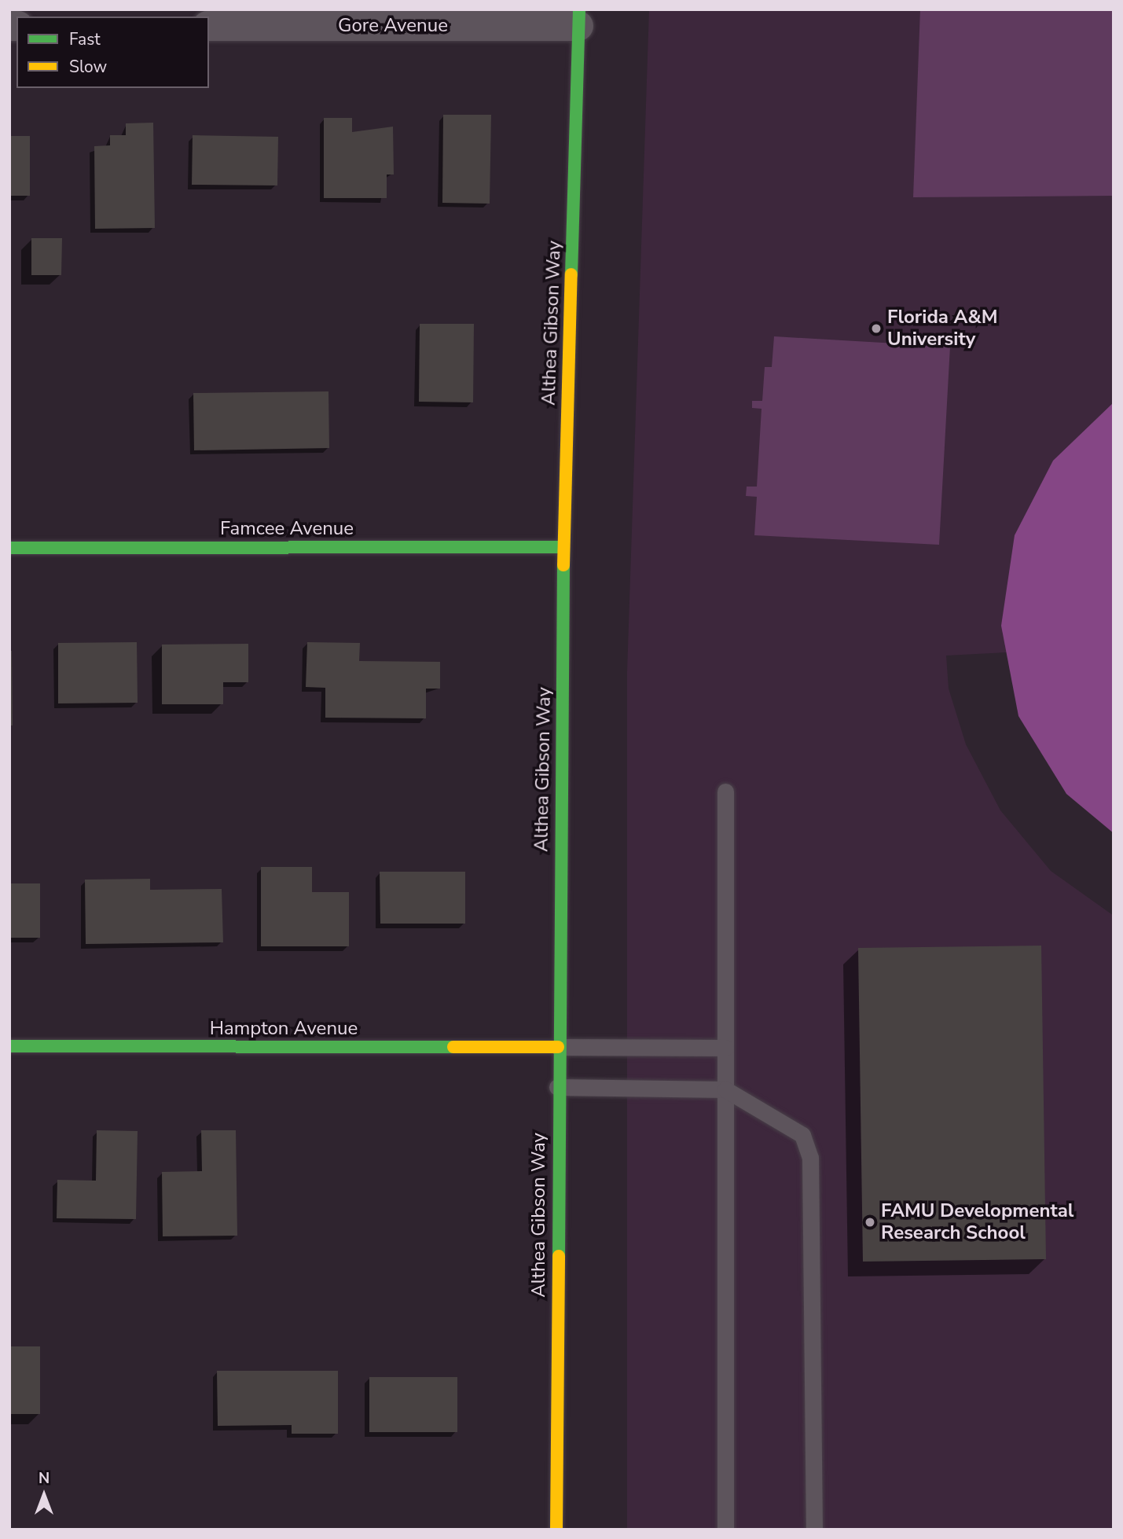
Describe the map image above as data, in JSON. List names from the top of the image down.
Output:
{
  "streets": {
    "street": [
      "Gore Avenue",
      "Althea Gibson Way",
      "Famcee Avenue",
      "Hampton Avenue"
    ]
  },
  "crossings": [
    ["Gore Avenue", "Althea Gibson Way"],
    ["Althea Gibson Way", "Famcee Avenue"],
    ["Althea Gibson Way", "Hampton Avenue"]
  ],
  "places": ["Florida A&M University", "FAMU Developmental Research School"],
  "legend": ["Fast", "Slow"],
  "north": "top"
}
